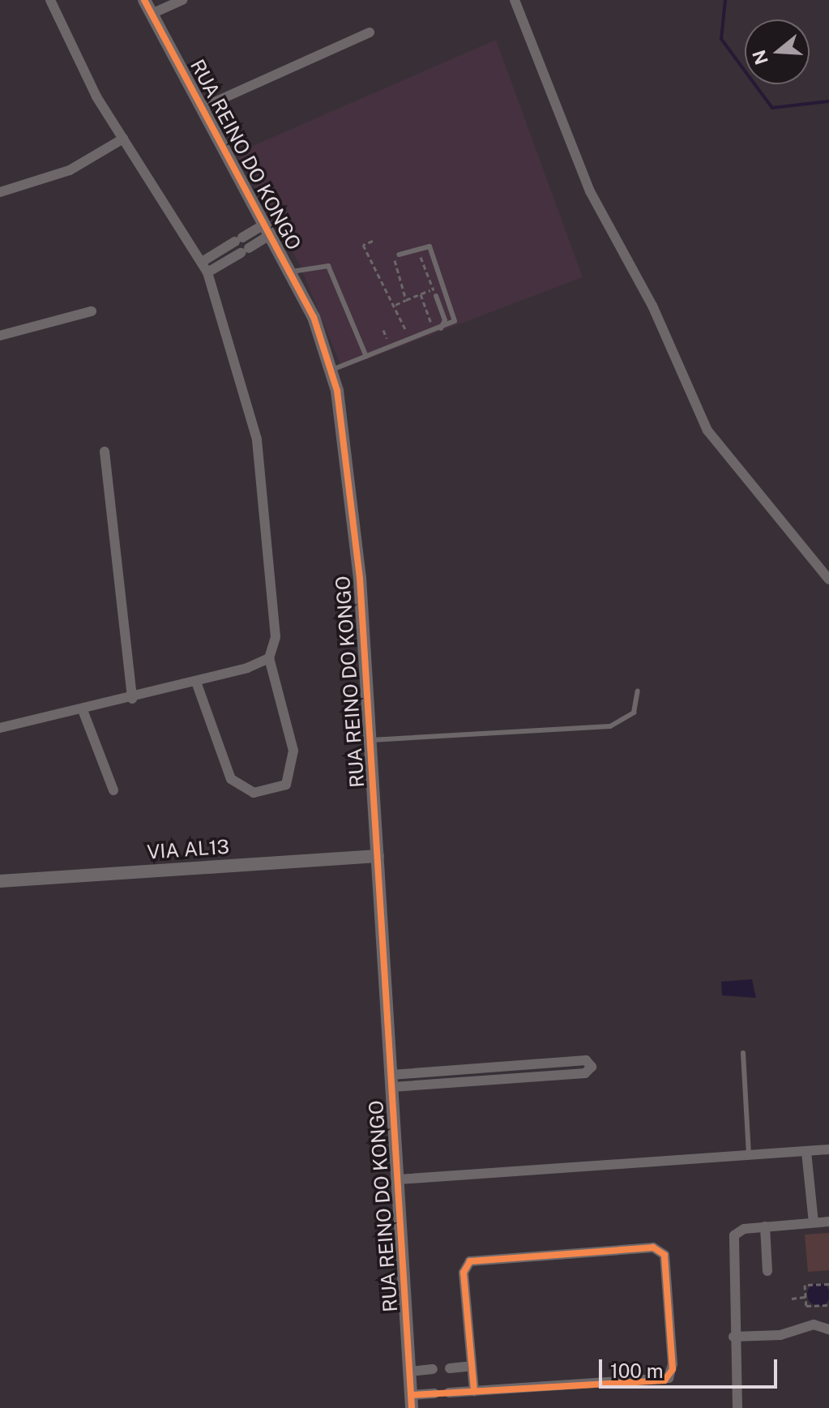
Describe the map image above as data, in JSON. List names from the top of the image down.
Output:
{
  "streets": {
    "street": ["RUA REINO DO KONGO", "VIA AL13"]
  },
  "crossings": [
    ["RUA REINO DO KONGO", "VIA AL13"]
  ],
  "scale_bar": "100 m",
  "north": "left"
}
